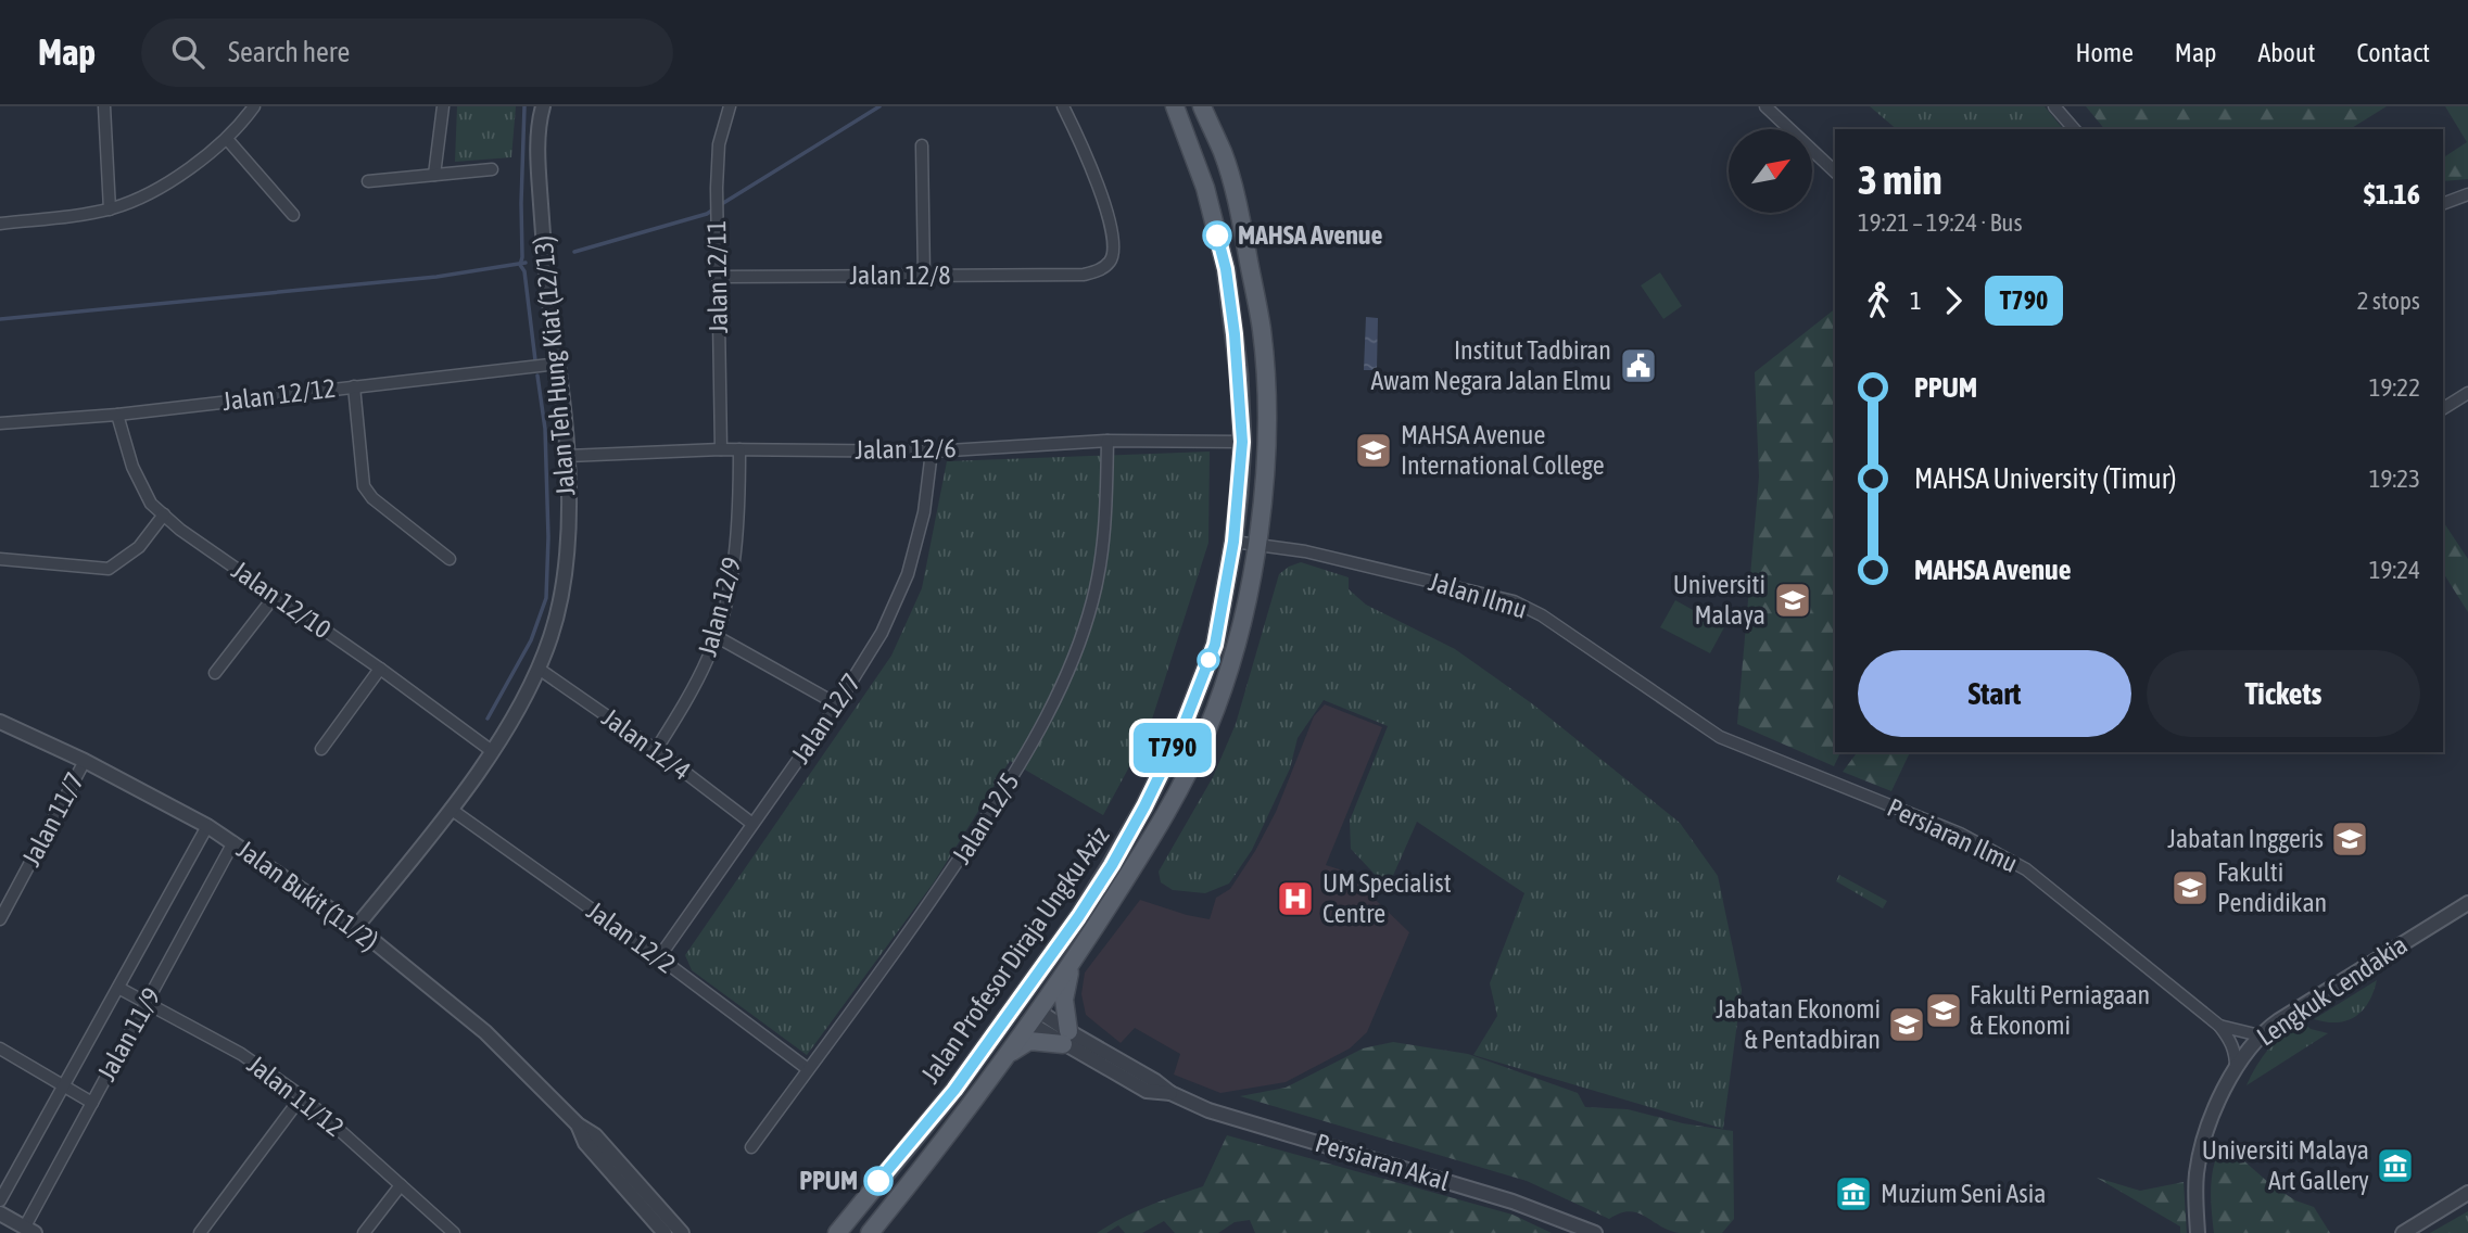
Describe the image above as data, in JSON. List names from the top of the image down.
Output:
{
  "streets": {
    "main road": ["Jalan Profesor Diraja Ungku Aziz"],
    "street": [
      "Jalan 12/8",
      "Jalan 12/11",
      "Jalan Teh Hung Kiat (12/13)",
      "Jalan 12/12",
      "Jalan 12/6",
      "Jalan Ilmu",
      "Jalan 12/10",
      "Jalan 12/9",
      "Jalan 12/7",
      "Jalan 12/4",
      "Jalan 12/5",
      "Jalan 11/7",
      "Persiaran Ilmu",
      "Jalan Bukit (11/2)",
      "Jalan 12/2",
      "Lengkuk Cendakia",
      "Jalan 11/9",
      "Jalan 11/12",
      "Persiaran Akal"
    ]
  },
  "crossings": [
    ["Jalan 12/8", "Jalan 12/11"],
    ["Jalan 12/11", "Jalan 12/6"],
    ["Jalan Teh Hung Kiat (12/13)", "Jalan 12/12"],
    ["Jalan Teh Hung Kiat (12/13)", "Jalan 12/6"],
    ["Jalan Teh Hung Kiat (12/13)", "Jalan 12/10"],
    ["Jalan Teh Hung Kiat (12/13)", "Jalan 12/4"],
    ["Jalan Teh Hung Kiat (12/13)", "Jalan Bukit (11/2)"],
    ["Jalan Teh Hung Kiat (12/13)", "Jalan 12/2"],
    ["Jalan 12/12", "Jalan 12/10"],
    ["Jalan 12/6", "Jalan 12/9"],
    ["Jalan 12/6", "Jalan 12/7"],
    ["Jalan 12/6", "Jalan 12/5"],
    ["Jalan 12/6", "Jalan Profesor Diraja Ungku Aziz"],
    ["Jalan Ilmu", "Persiaran Ilmu"],
    ["Jalan Ilmu", "Jalan Profesor Diraja Ungku Aziz"],
    ["Jalan 12/9", "Jalan 12/4"],
    ["Jalan 12/7", "Jalan 12/4"],
    ["Jalan 12/7", "Jalan 12/2"],
    ["Jalan 12/5", "Jalan 12/2"],
    ["Jalan 11/7", "Jalan Bukit (11/2)"],
    ["Persiaran Ilmu", "Lengkuk Cendakia"],
    ["Jalan Bukit (11/2)", "Jalan 11/9"],
    ["Jalan Profesor Diraja Ungku Aziz", "Persiaran Akal"],
    ["Jalan 11/9", "Jalan 11/12"]
  ],
  "places": {
    "other": ["MAHSA Avenue", "PPUM"],
    "public building": ["Institut Tadbiran Awam Negara Jalan Elmu"],
    "school or university": [
      "MAHSA Avenue International College",
      "Universiti Malaya",
      "Jabatan Inggeris",
      "Fakulti Pendidikan",
      "Fakulti Perniagaan & Ekonomi",
      "Jabatan Ekonomi & Pentadbiran"
    ],
    "hospital": ["UM Specialist Centre"],
    "museum": ["Universiti Malaya Art Gallery", "Muzium Seni Asia"]
  },
  "lines": ["bus line T790"],
  "north": "top right",
  "page": {
    "header": "Map",
    "search": "Search here",
    "nav": [
      "Home",
      "Map",
      "About",
      "Contact"
    ],
    "on_map": "T790",
    "heading": ["3 min", "19:21 – 19:24 · Bus", "$1.16"],
    "legs": ["1", "T790", "2 stops"],
    "list": [
      {
        "name": "PPUM",
        "value": "19:22"
      },
      {
        "name": "MAHSA University (Timur)",
        "value": "19:23"
      },
      {
        "name": "MAHSA Avenue",
        "value": "19:24"
      }
    ],
    "buttons": ["Start", "Tickets"]
  }
}
